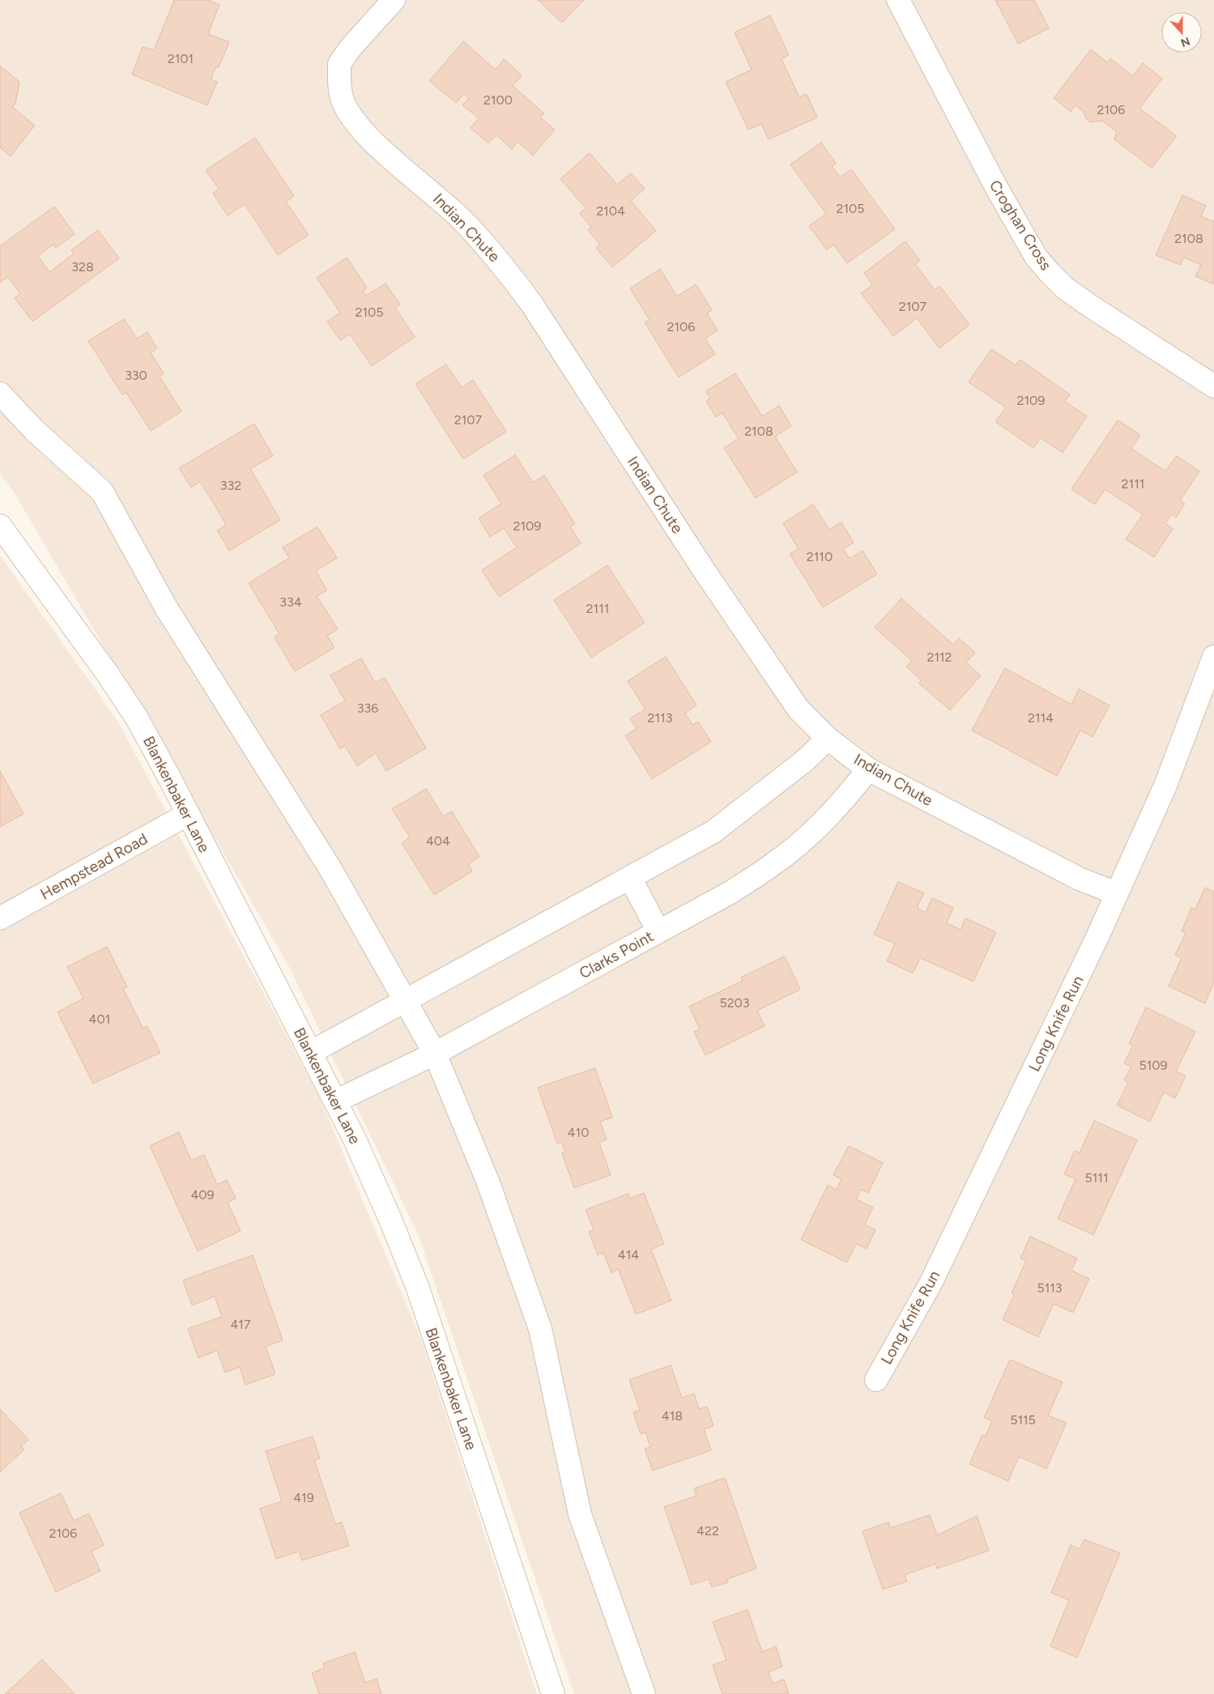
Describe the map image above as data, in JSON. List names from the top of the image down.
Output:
{
  "streets": {
    "street": [
      "Croghan Cross",
      "Indian Chute",
      "Blankenbaker Lane",
      "Hempstead Road",
      "Clarks Point",
      "Long Knife Run"
    ]
  },
  "crossings": [
    ["Indian Chute", "Clarks Point"],
    ["Indian Chute", "Long Knife Run"],
    ["Blankenbaker Lane", "Hempstead Road"],
    ["Blankenbaker Lane", "Clarks Point"]
  ],
  "house_numbers": [
    "2101",
    "2100",
    "2106",
    "2105",
    "2104",
    "2108",
    "328",
    "2107",
    "2105",
    "2106",
    "330",
    "2109",
    "2107",
    "2108",
    "2111",
    "332",
    "2109",
    "2110",
    "334",
    "2111",
    "2112",
    "336",
    "2113",
    "2114",
    "404",
    "5203",
    "401",
    "5109",
    "410",
    "5111",
    "409",
    "414",
    "5113",
    "417",
    "418",
    "5115",
    "419",
    "422",
    "2106"
  ],
  "north": "bottom"
}
